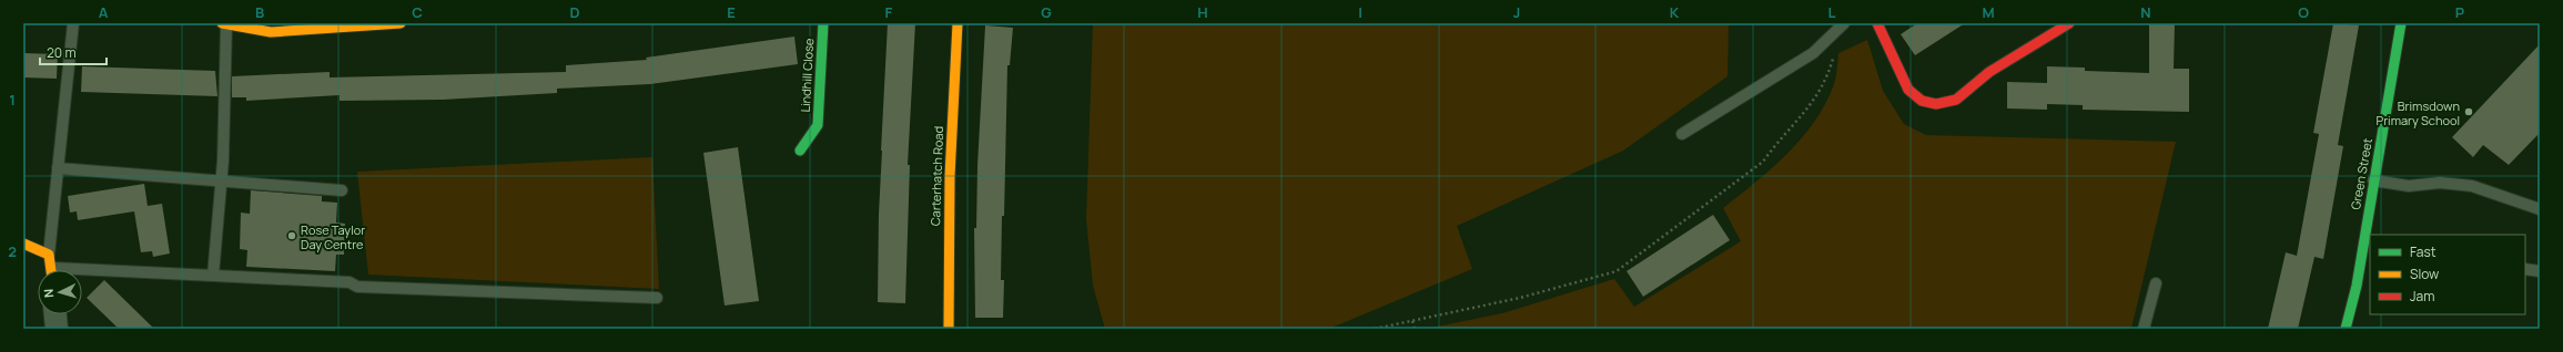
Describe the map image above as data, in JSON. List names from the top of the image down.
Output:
{
  "streets": {
    "street": ["Lindhill Close", "Green Street", "Carterhatch Road"]
  },
  "places": ["Brimsdown Primary School", "Rose Taylor Day Centre"],
  "legend": ["Fast", "Slow", "Jam"],
  "scale_bar": "20 m",
  "north": "left",
  "grid": {
    "columns": [
      "A",
      "B",
      "C",
      "D",
      "E",
      "F",
      "G",
      "H",
      "I",
      "J",
      "K",
      "L",
      "M",
      "N",
      "O",
      "P"
    ],
    "rows": ["1", "2"]
  }
}
